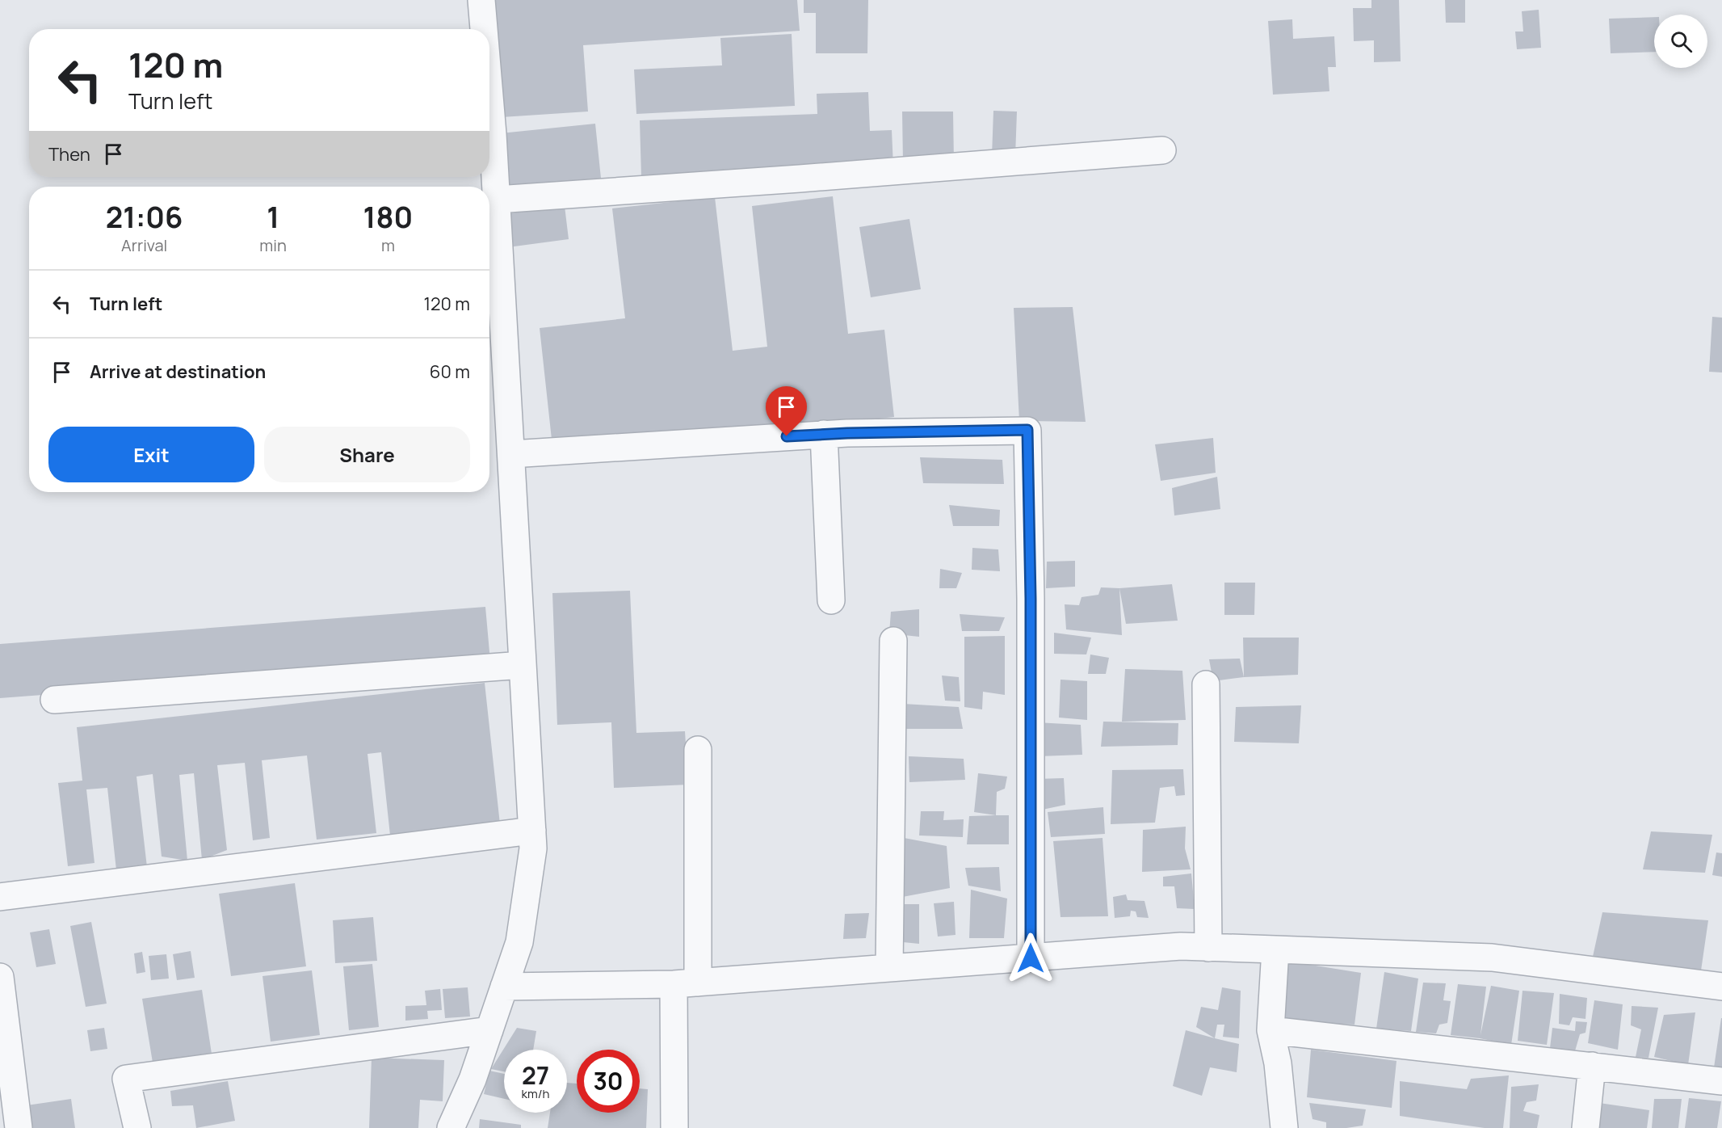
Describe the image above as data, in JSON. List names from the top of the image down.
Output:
{
  "page": {
    "turn": ["120 m", "Turn left"],
    "then": "Then",
    "eta": [
      "21:06",
      "Arrival",
      "1",
      "min",
      "180",
      "m"
    ],
    "list": [
      {
        "name": "Turn left",
        "value": "120 m"
      },
      {
        "name": "Arrive at destination",
        "value": "60 m"
      }
    ],
    "buttons": ["Exit", "Share"],
    "speed": "27 km/h",
    "limit": "30"
  }
}
